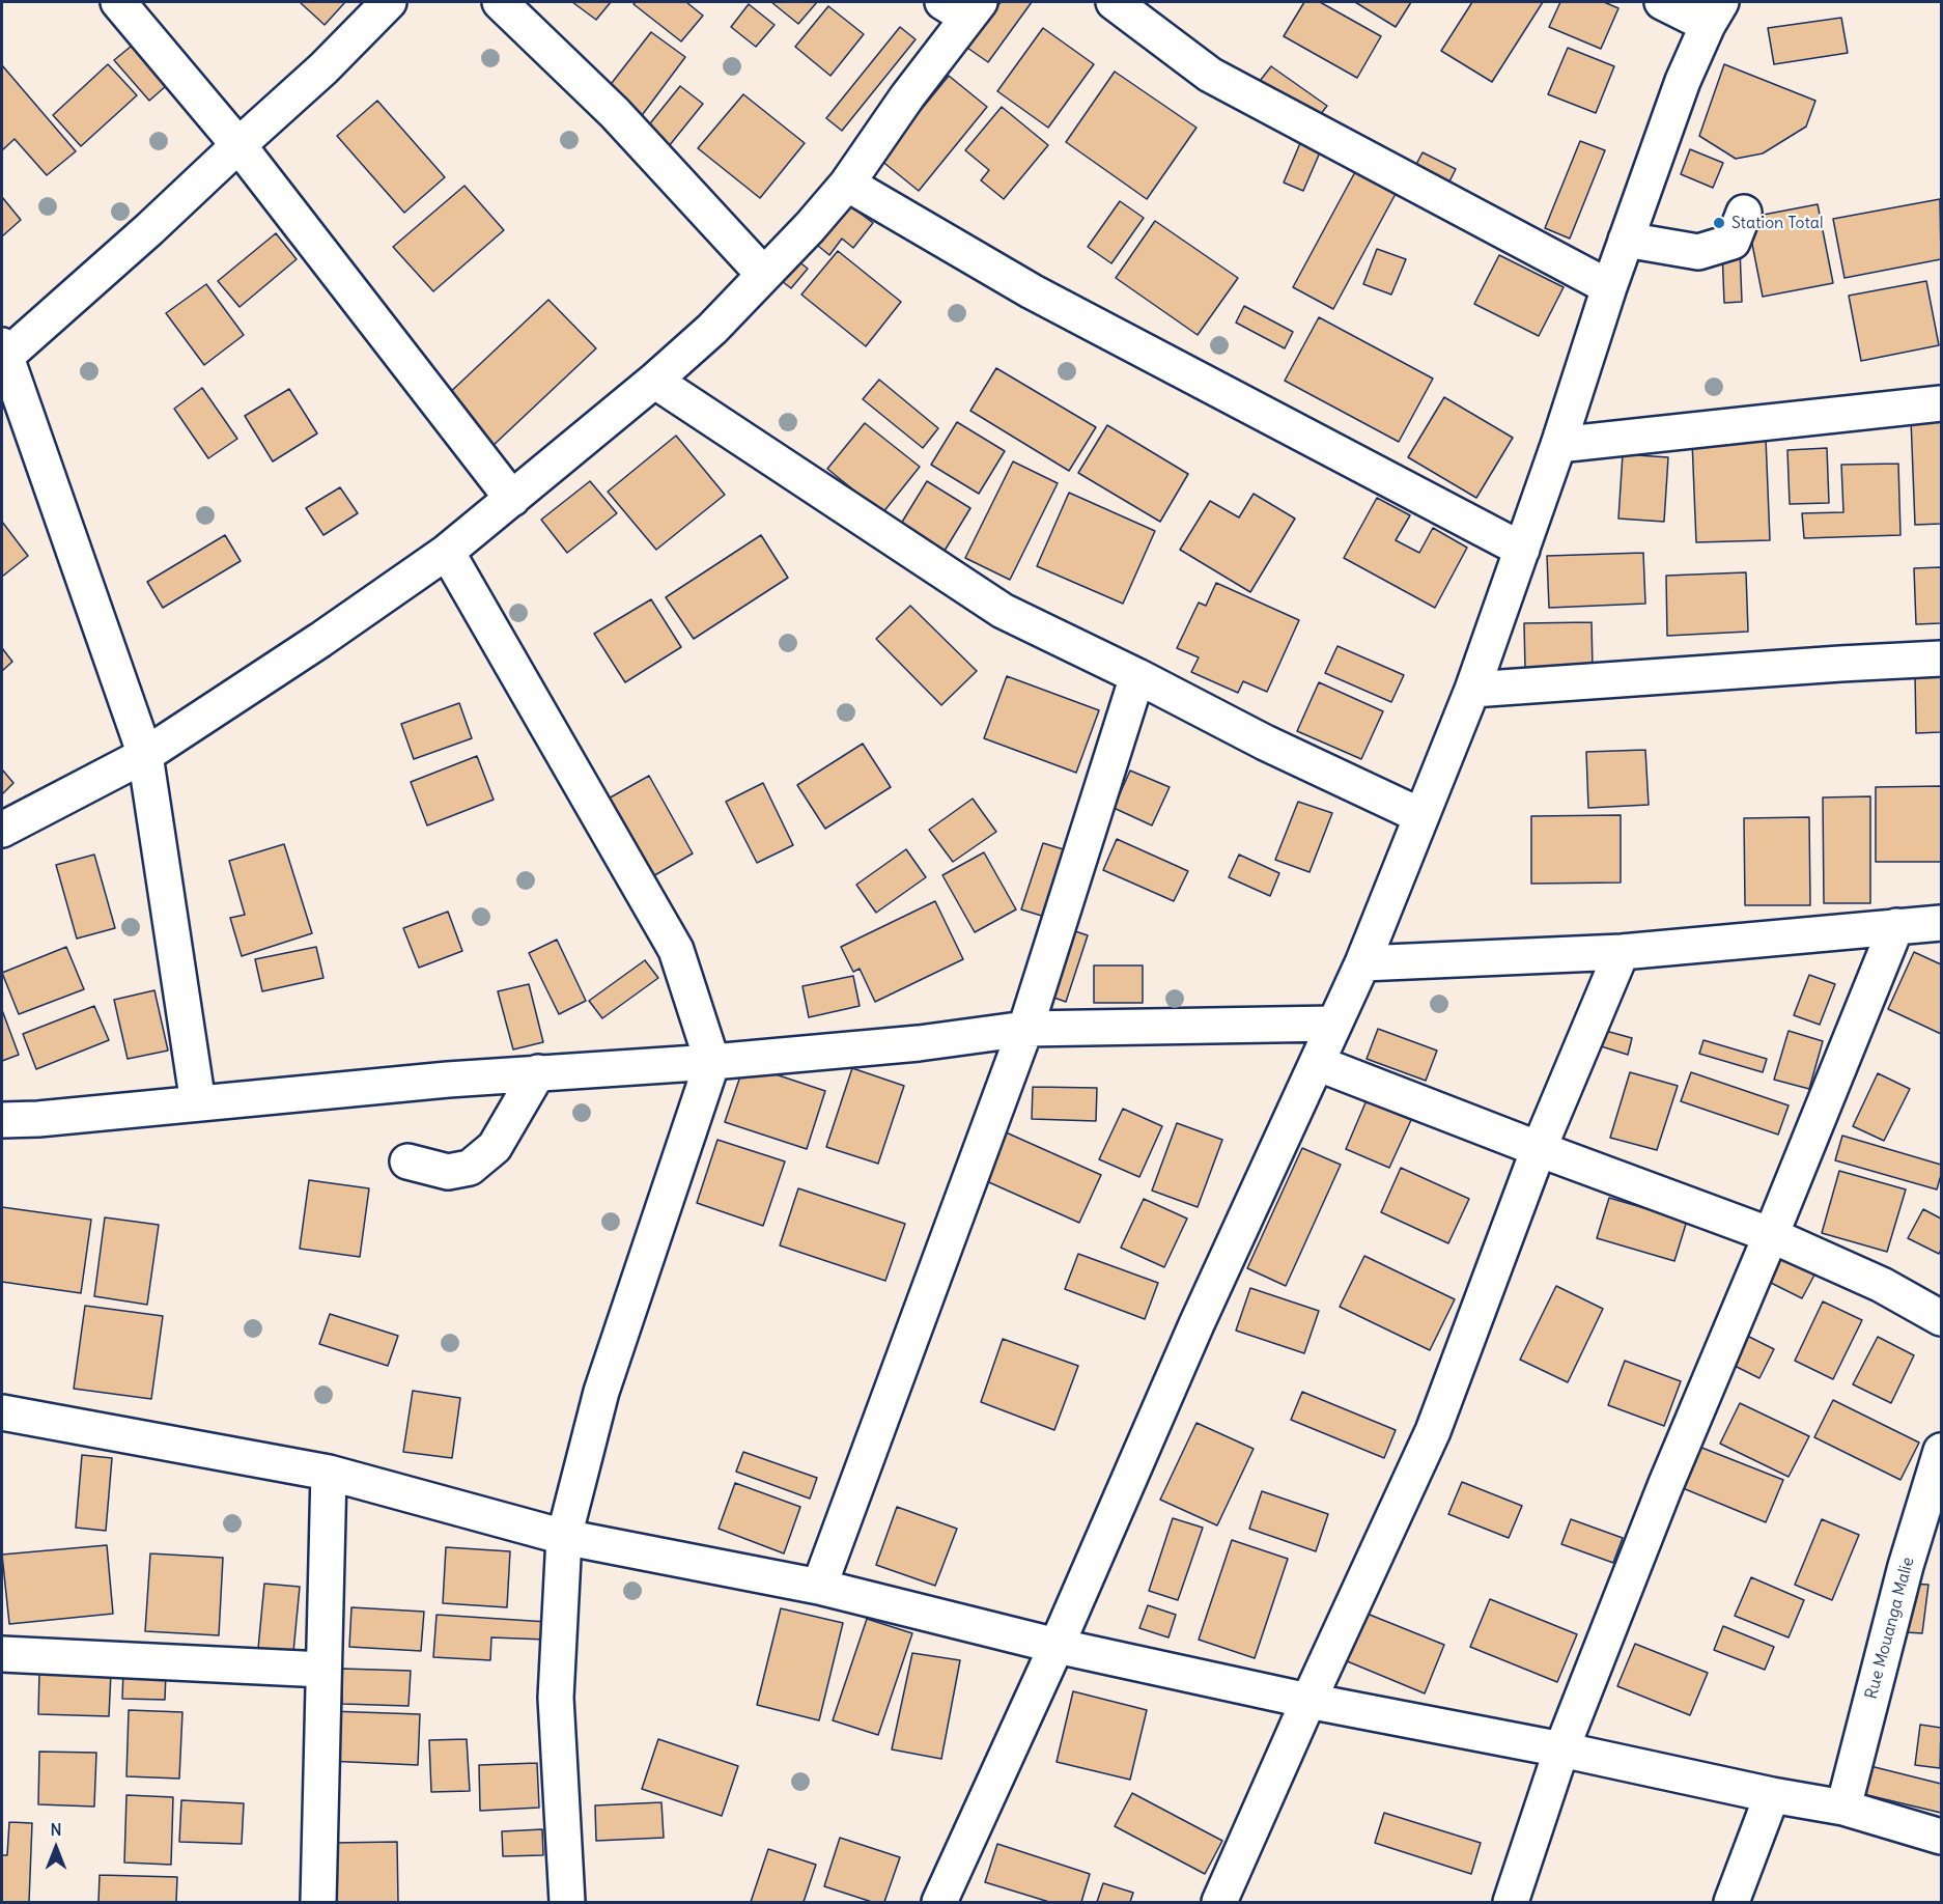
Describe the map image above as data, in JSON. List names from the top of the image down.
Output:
{
  "streets": {
    "street": ["Rue Mouanga Malie"]
  },
  "places": ["Station Total"],
  "north": "top"
}
